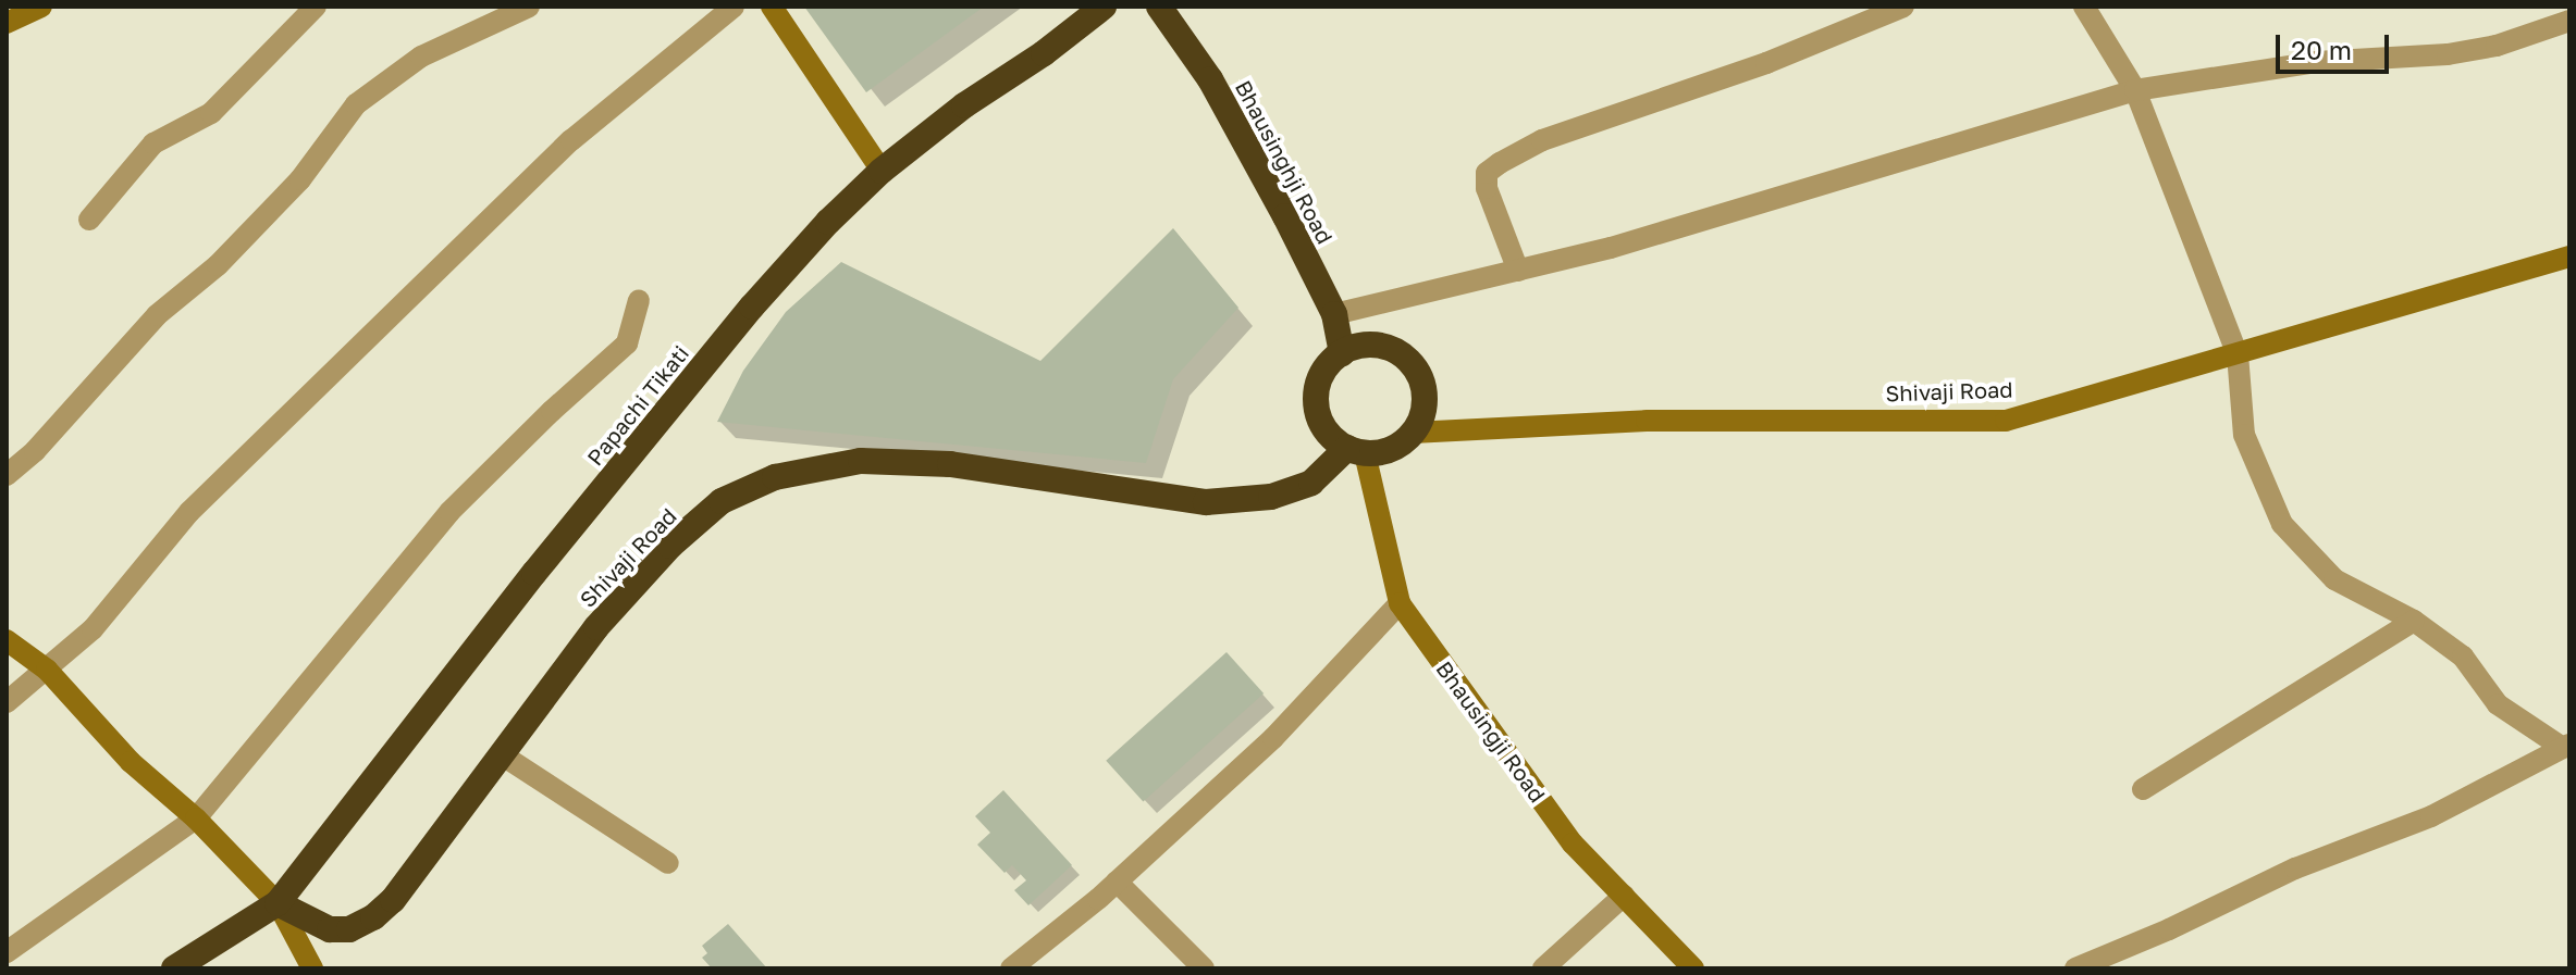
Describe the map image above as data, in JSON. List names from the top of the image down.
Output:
{
  "streets": {
    "highway": ["Bhausinghji Road", "Shivaji Road", "Papachi Tikati"],
    "street": ["Bhausingji Road"]
  },
  "crossings": [
    ["Bhausinghji Road", "Shivaji Road"],
    ["Bhausinghji Road", "Bhausingji Road"],
    ["Shivaji Road", "Papachi Tikati"],
    ["Shivaji Road", "Bhausingji Road"]
  ],
  "scale_bar": "20 m"
}
